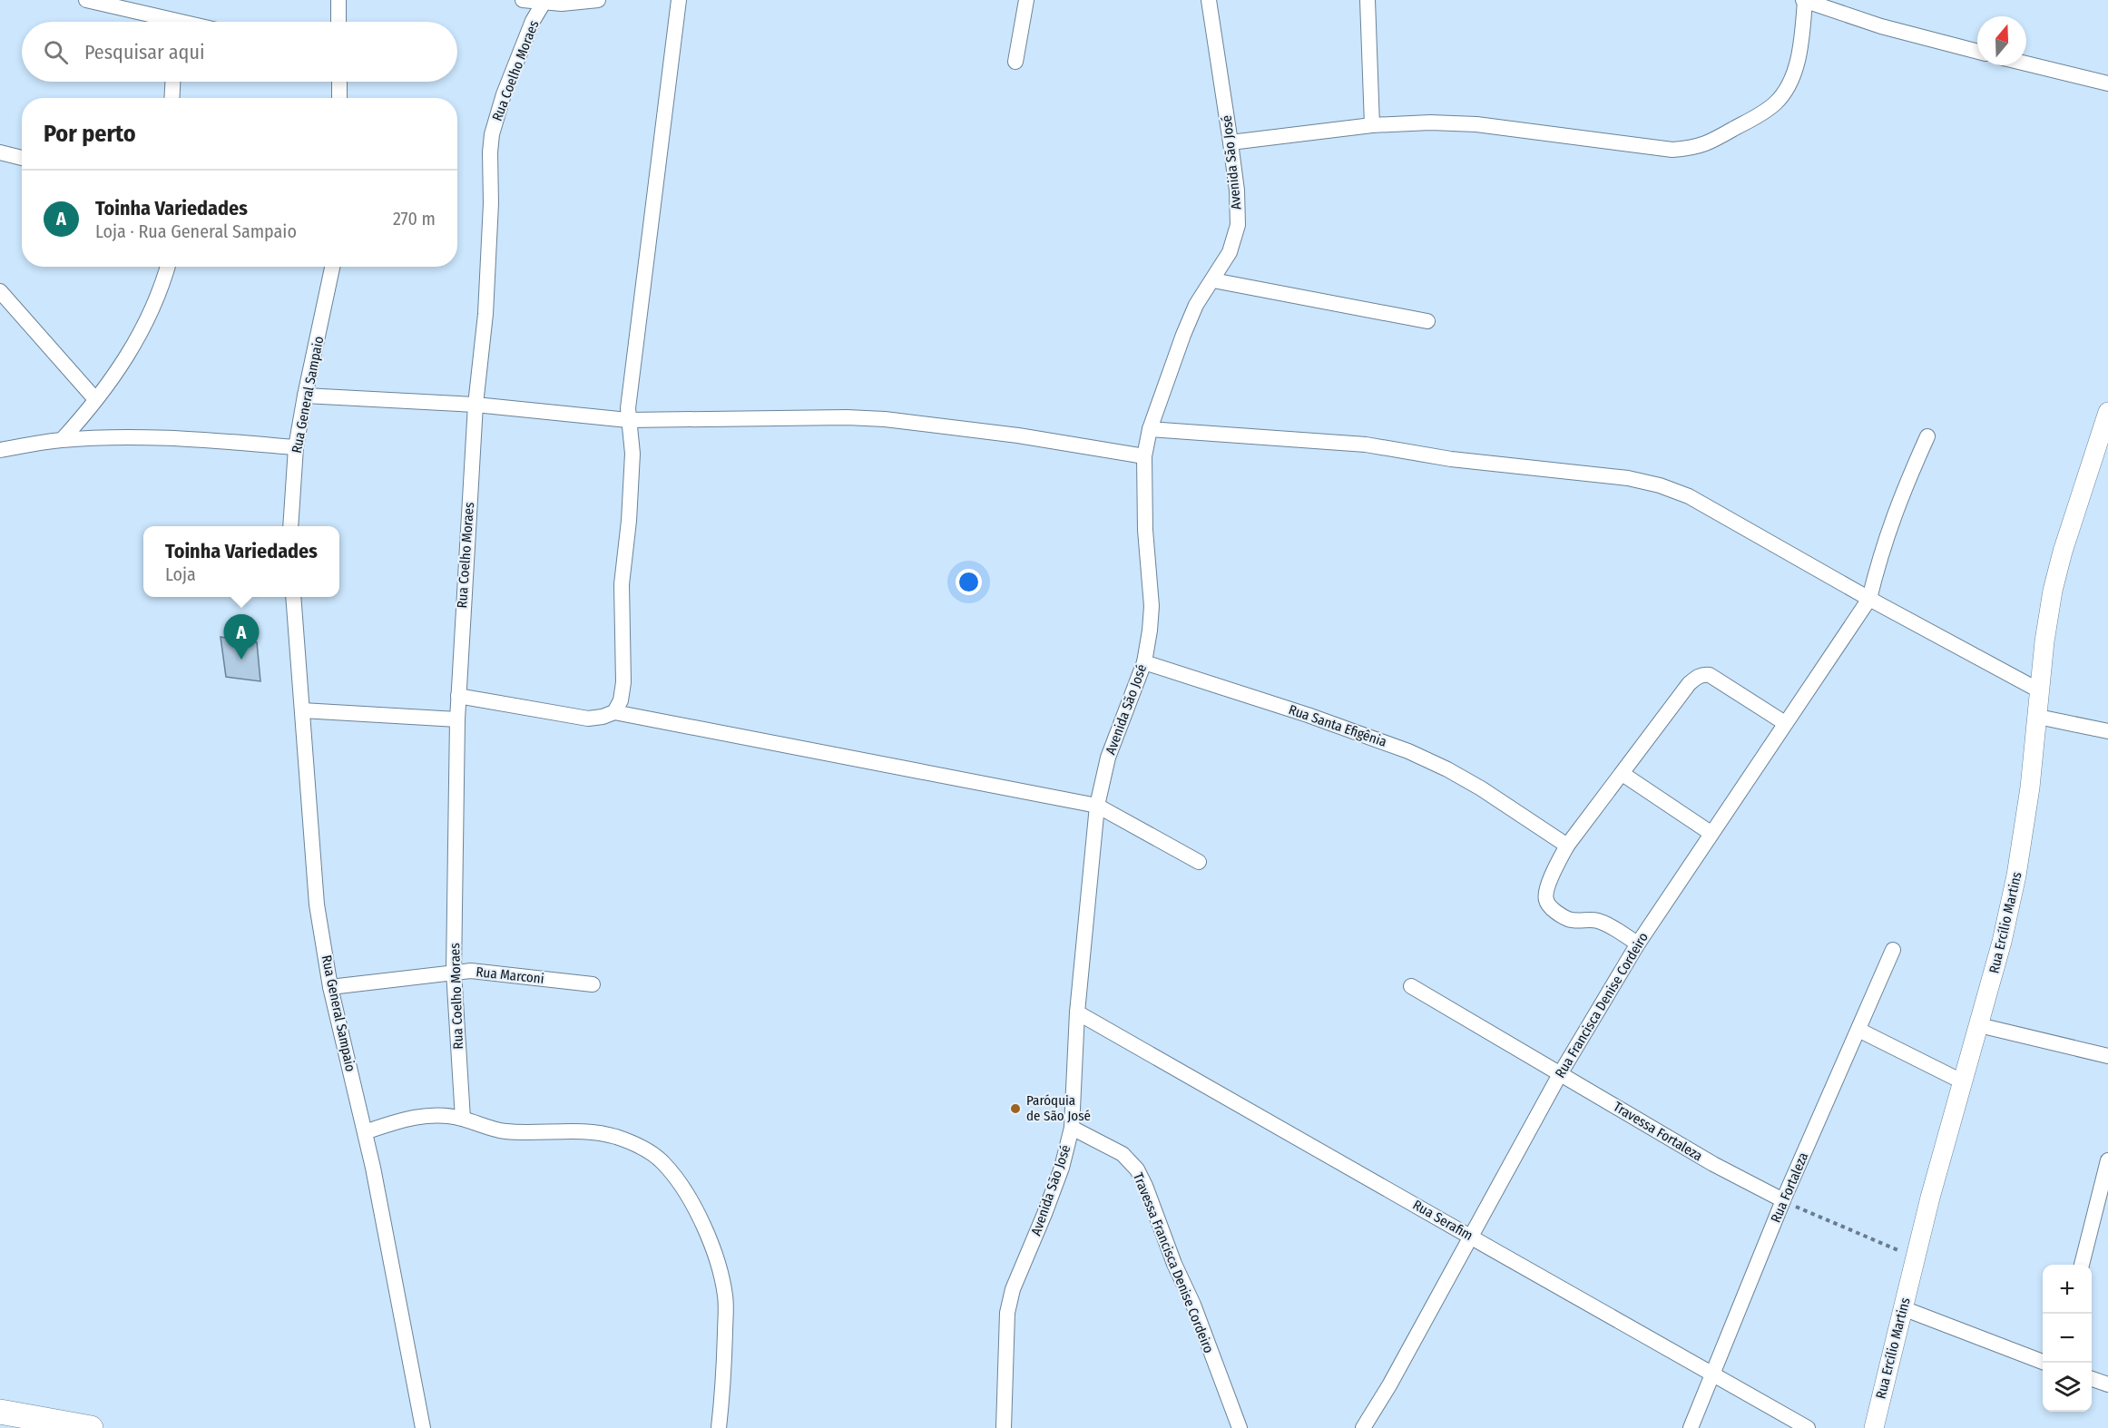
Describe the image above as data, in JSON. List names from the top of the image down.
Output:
{
  "streets": {
    "street": [
      "Rua Coelho Moraes",
      "Avenida São José",
      "Rua General Sampaio",
      "Rua Santa Efigênia",
      "Rua Ercílio Martins",
      "Rua Marconi",
      "Rua Francisca Denise Cordeiro",
      "Travessa Fortaleza",
      "Rua Fortaleza",
      "Rua Serafim",
      "Travessa Francisca Denise Cordeiro"
    ]
  },
  "crossings": [
    ["Rua Coelho Moraes", "Rua Marconi"],
    ["Avenida São José", "Rua Santa Efigênia"],
    ["Avenida São José", "Rua Serafim"],
    ["Avenida São José", "Travessa Francisca Denise Cordeiro"],
    ["Rua General Sampaio", "Rua Marconi"],
    ["Rua Francisca Denise Cordeiro", "Travessa Fortaleza"],
    ["Rua Francisca Denise Cordeiro", "Rua Serafim"],
    ["Travessa Fortaleza", "Rua Fortaleza"],
    ["Rua Fortaleza", "Rua Serafim"]
  ],
  "places": ["Paróquia de São José"],
  "north": "top",
  "page": {
    "search": "Pesquisar aqui",
    "heading": "Por perto",
    "list": [
      {
        "mark": "A",
        "name": "Toinha Variedades",
        "note": "Loja · Rua General Sampaio",
        "value": "270 m"
      }
    ],
    "popup": ["Toinha Variedades", "Loja"],
    "pins": "A",
    "map_buttons": ["+", "−"]
  }
}
